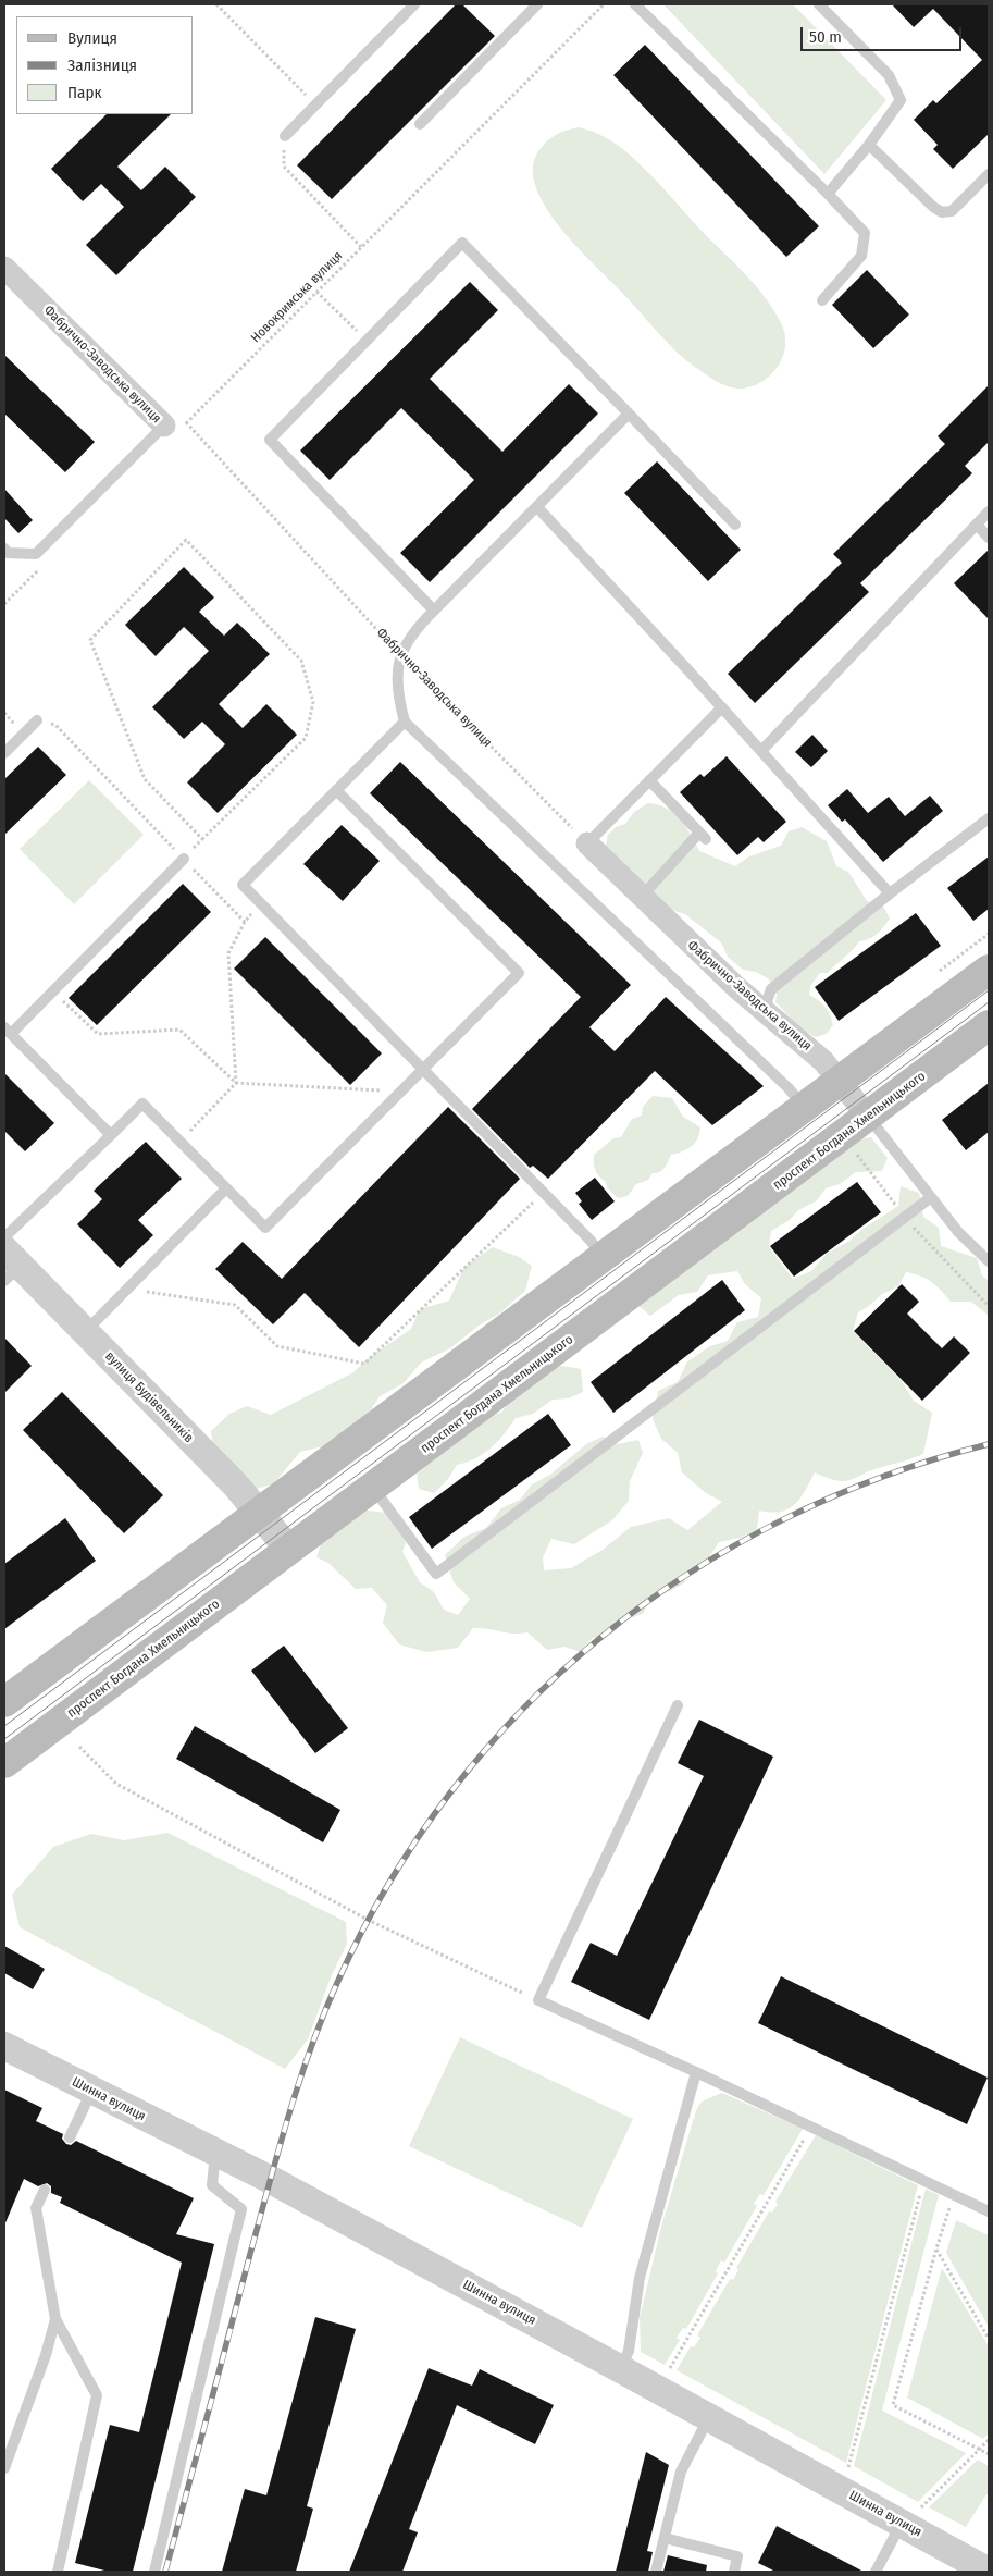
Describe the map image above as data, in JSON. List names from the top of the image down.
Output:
{
  "streets": {
    "main road": ["проспект Богдана Хмельницького"],
    "street": ["Фабрично-Заводська вулиця", "вулиця Будівельників", "Шинна вулиця"],
    "path": ["Новокримська вулиця"]
  },
  "crossings": [
    ["Новокримська вулиця", "Фабрично-Заводська вулиця"],
    ["Фабрично-Заводська вулиця", "проспект Богдана Хмельницького"],
    ["проспект Богдана Хмельницького", "вулиця Будівельників"]
  ],
  "legend": ["Вулиця", "Залізниця", "Парк"],
  "scale_bar": "50 m"
}
